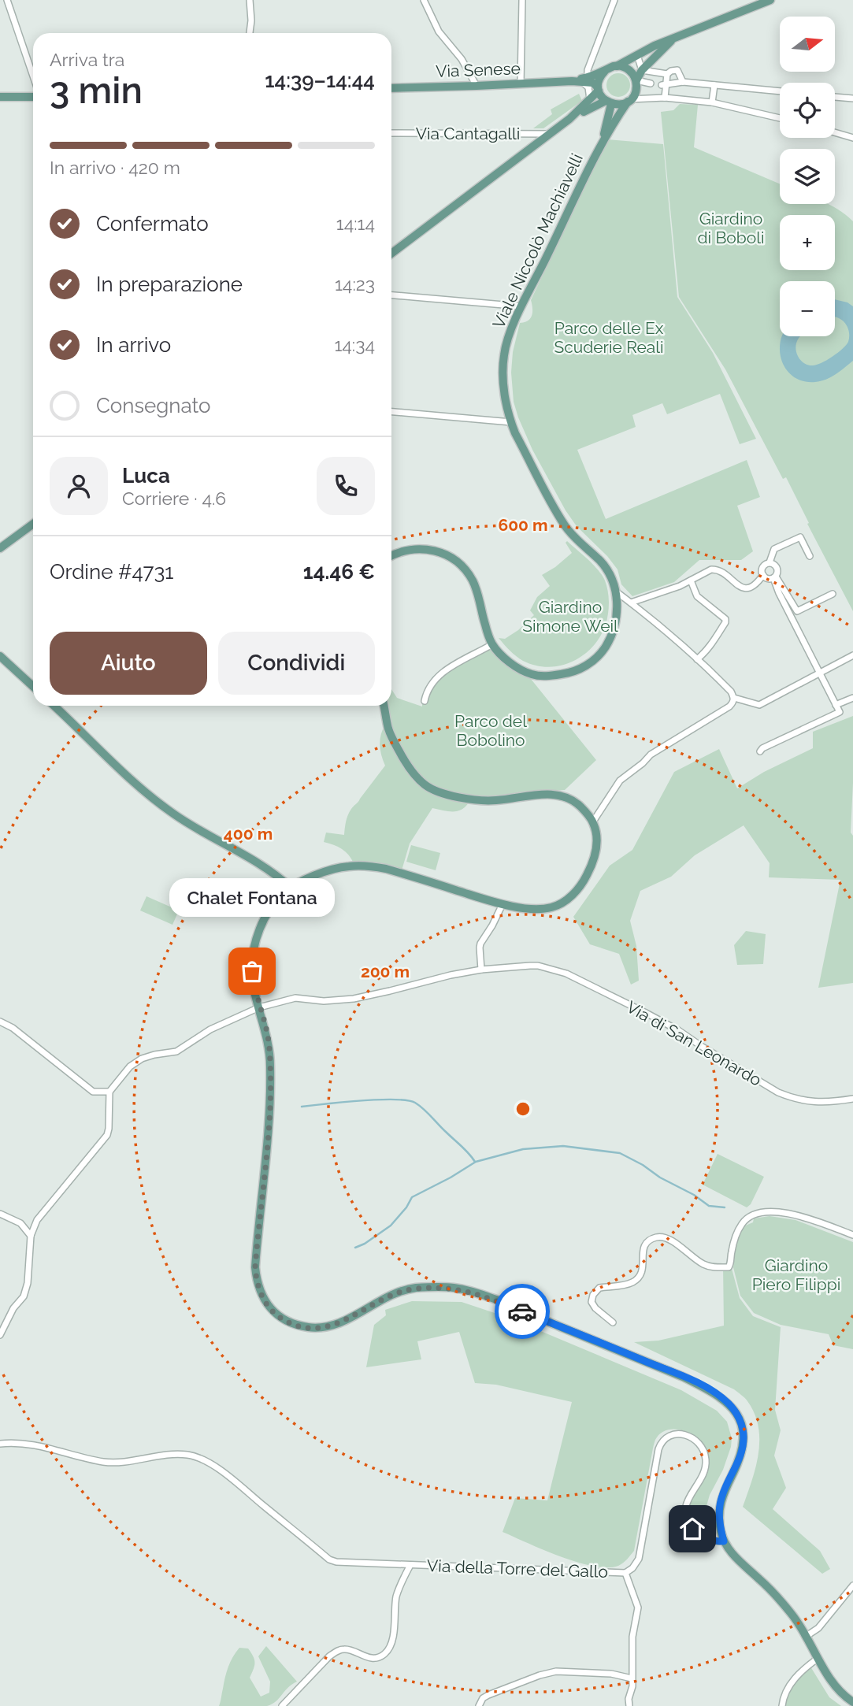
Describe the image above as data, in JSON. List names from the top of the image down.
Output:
{
  "streets": {
    "main road": ["Via Senese", "Viale Niccolò Machiavelli"],
    "street": ["Via Cantagalli", "Via di San Leonardo", "Via della Torre del Gallo"]
  },
  "crossings": [
    ["Via Senese", "Viale Niccolò Machiavelli"]
  ],
  "parks": [
    "Giardino di Boboli",
    "Parco delle Ex Scuderie Reali",
    "Giardino Simone Weil",
    "Parco del Bobolino",
    "Giardino Piero Filippi"
  ],
  "places": ["Chalet Fontana"],
  "north": "right",
  "page": {
    "map_buttons": ["+", "−"],
    "heading": ["3 min", "Arriva tra", "14:39–14:44"],
    "panel": [
      "Luca",
      "Corriere · 4.6",
      "Ordine #4731",
      "14.46 €"
    ],
    "bar": "In arrivo · 420 m",
    "list": [
      ["Confermato", "14:14"],
      ["In preparazione", "14:23"],
      ["In arrivo", "14:34"],
      "Consegnato"
    ],
    "buttons": ["Aiuto", "Condividi"],
    "bubble": "Chalet Fontana"
  },
  "rings": ["600 m", "400 m", "200 m"]
}
